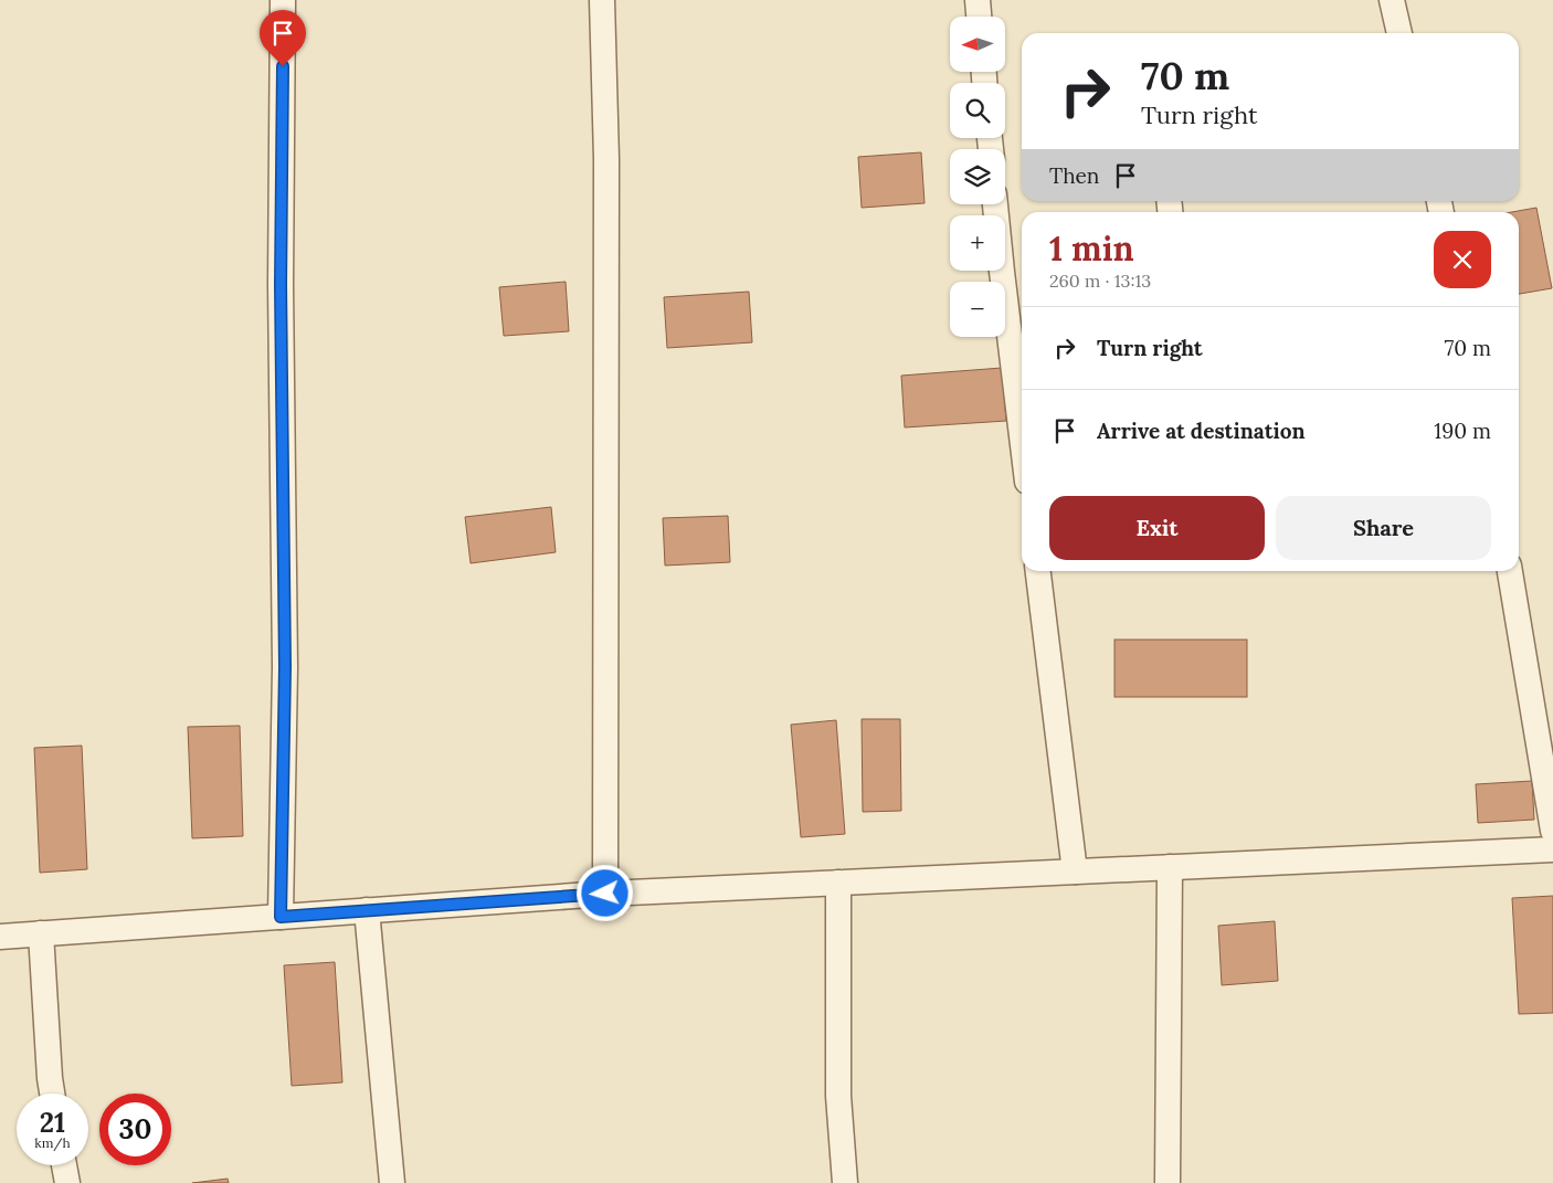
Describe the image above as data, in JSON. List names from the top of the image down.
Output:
{
  "north": "left",
  "page": {
    "map_buttons": ["+", "−"],
    "turn": ["70 m", "Turn right"],
    "then": "Then",
    "heading": ["1 min", "260 m · 13:13"],
    "list": [
      {
        "name": "Turn right",
        "value": "70 m"
      },
      {
        "name": "Arrive at destination",
        "value": "190 m"
      }
    ],
    "buttons": ["Exit", "Share"],
    "speed": "21 km/h",
    "limit": "30"
  }
}
